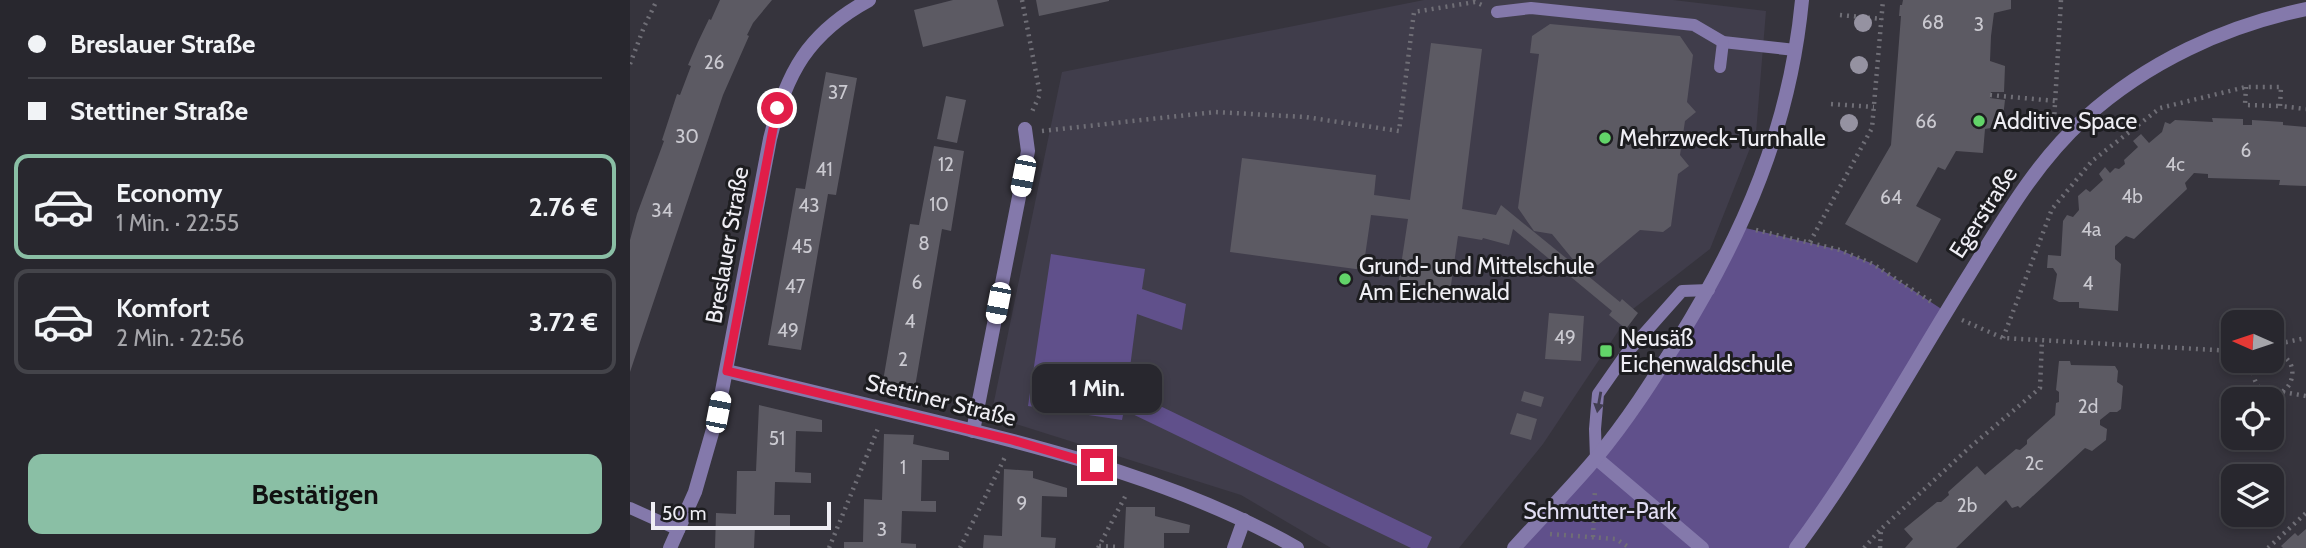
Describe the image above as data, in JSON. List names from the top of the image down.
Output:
{
  "streets": {
    "street": ["Egerstraße", "Breslauer Straße", "Stettiner Straße"]
  },
  "crossings": [
    ["Breslauer Straße", "Stettiner Straße"]
  ],
  "parks": ["Schmutter-Park"],
  "places": {
    "other": ["Additive Space", "Mehrzweck-Turnhalle", "Grund- und Mittelschule Am Eichenwald"],
    "transit": ["Neusäß Eichenwaldschule"]
  },
  "house_numbers": [
    "68",
    "3",
    "26",
    "37",
    "66",
    "30",
    "6",
    "12",
    "4c",
    "41",
    "4b",
    "64",
    "10",
    "43",
    "34",
    "4a",
    "8",
    "45",
    "6",
    "4",
    "47",
    "4",
    "49",
    "49",
    "2",
    "2d",
    "51",
    "2c",
    "1",
    "9",
    "2b",
    "3"
  ],
  "scale_bar": "50 m",
  "north": "left",
  "page": {
    "banner": ["Breslauer Straße", "Stettiner Straße"],
    "list": [
      {
        "name": "Economy",
        "note": "1 Min. · 22:55",
        "value": "2.76 €"
      },
      {
        "name": "Komfort",
        "note": "2 Min. · 22:56",
        "value": "3.72 €"
      }
    ],
    "bubble": "1 Min.",
    "buttons": "Bestätigen",
    "scale": "50 m"
  }
}
